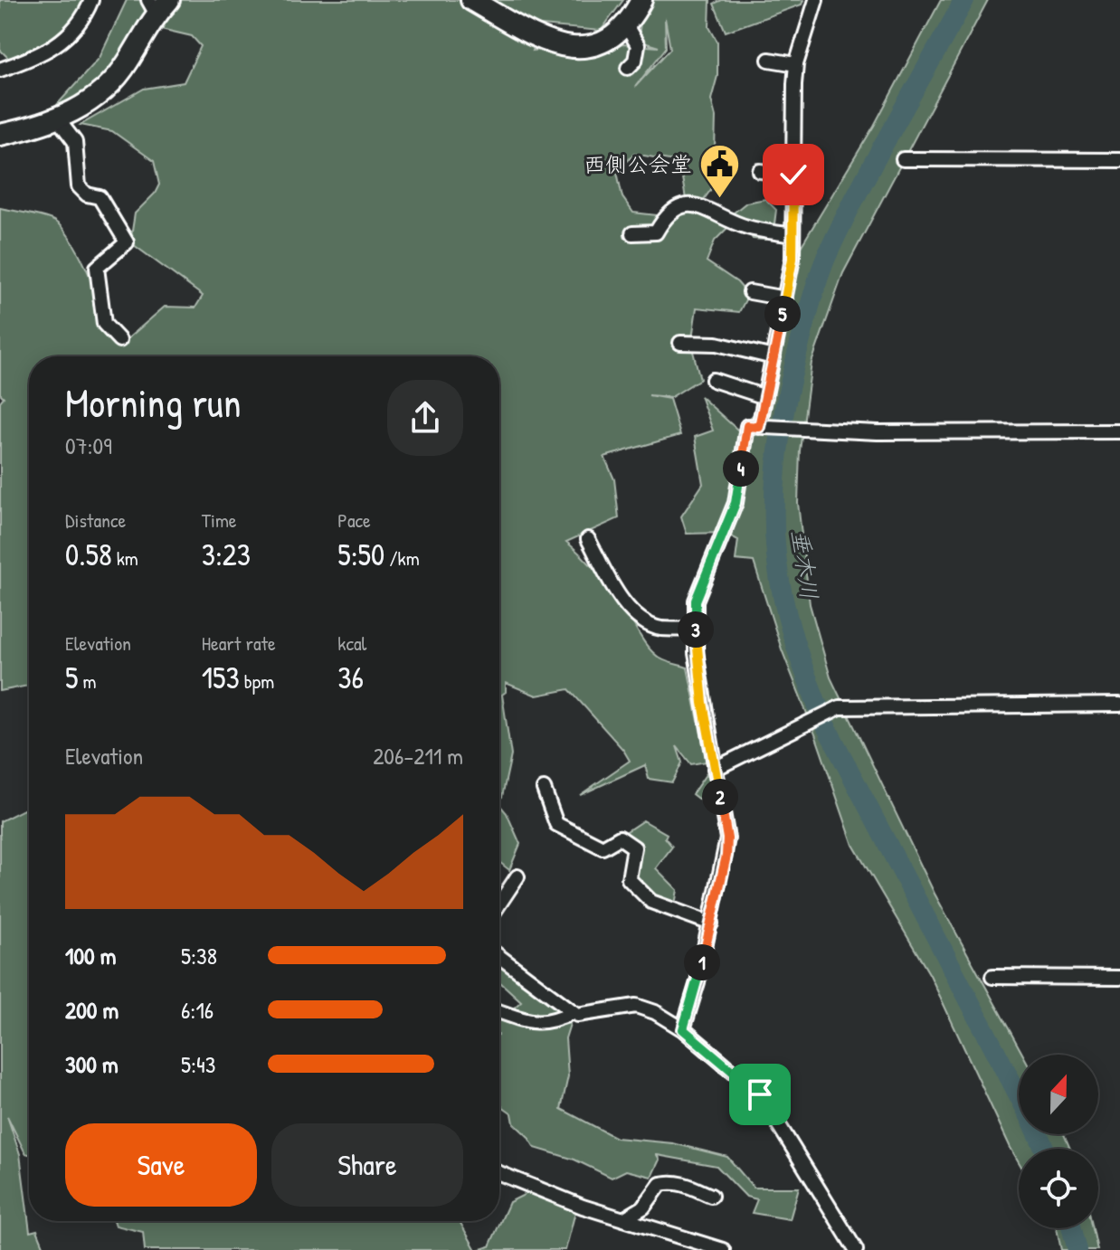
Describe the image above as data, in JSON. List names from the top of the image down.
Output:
{
  "water": ["垂木川"],
  "places": {
    "public building": ["西側公会堂"]
  },
  "north": "top",
  "page": {
    "pins": [
      "5",
      "4",
      "3",
      "2",
      "1"
    ],
    "heading": ["Morning run", "07:09"],
    "stats": [
      ["Distance", "0.58 km"],
      ["Time", "3:23"],
      ["Pace", "5:50 /km"],
      ["Elevation", "5 m"],
      ["Heart rate", "153 bpm"],
      ["kcal", "36"]
    ],
    "chart": ["Elevation", "206–211 m"],
    "list": [
      {
        "name": "100 m",
        "note": "5:38"
      },
      {
        "name": "200 m",
        "note": "6:16"
      },
      {
        "name": "300 m",
        "note": "5:43"
      }
    ],
    "buttons": ["Save", "Share"]
  }
}
